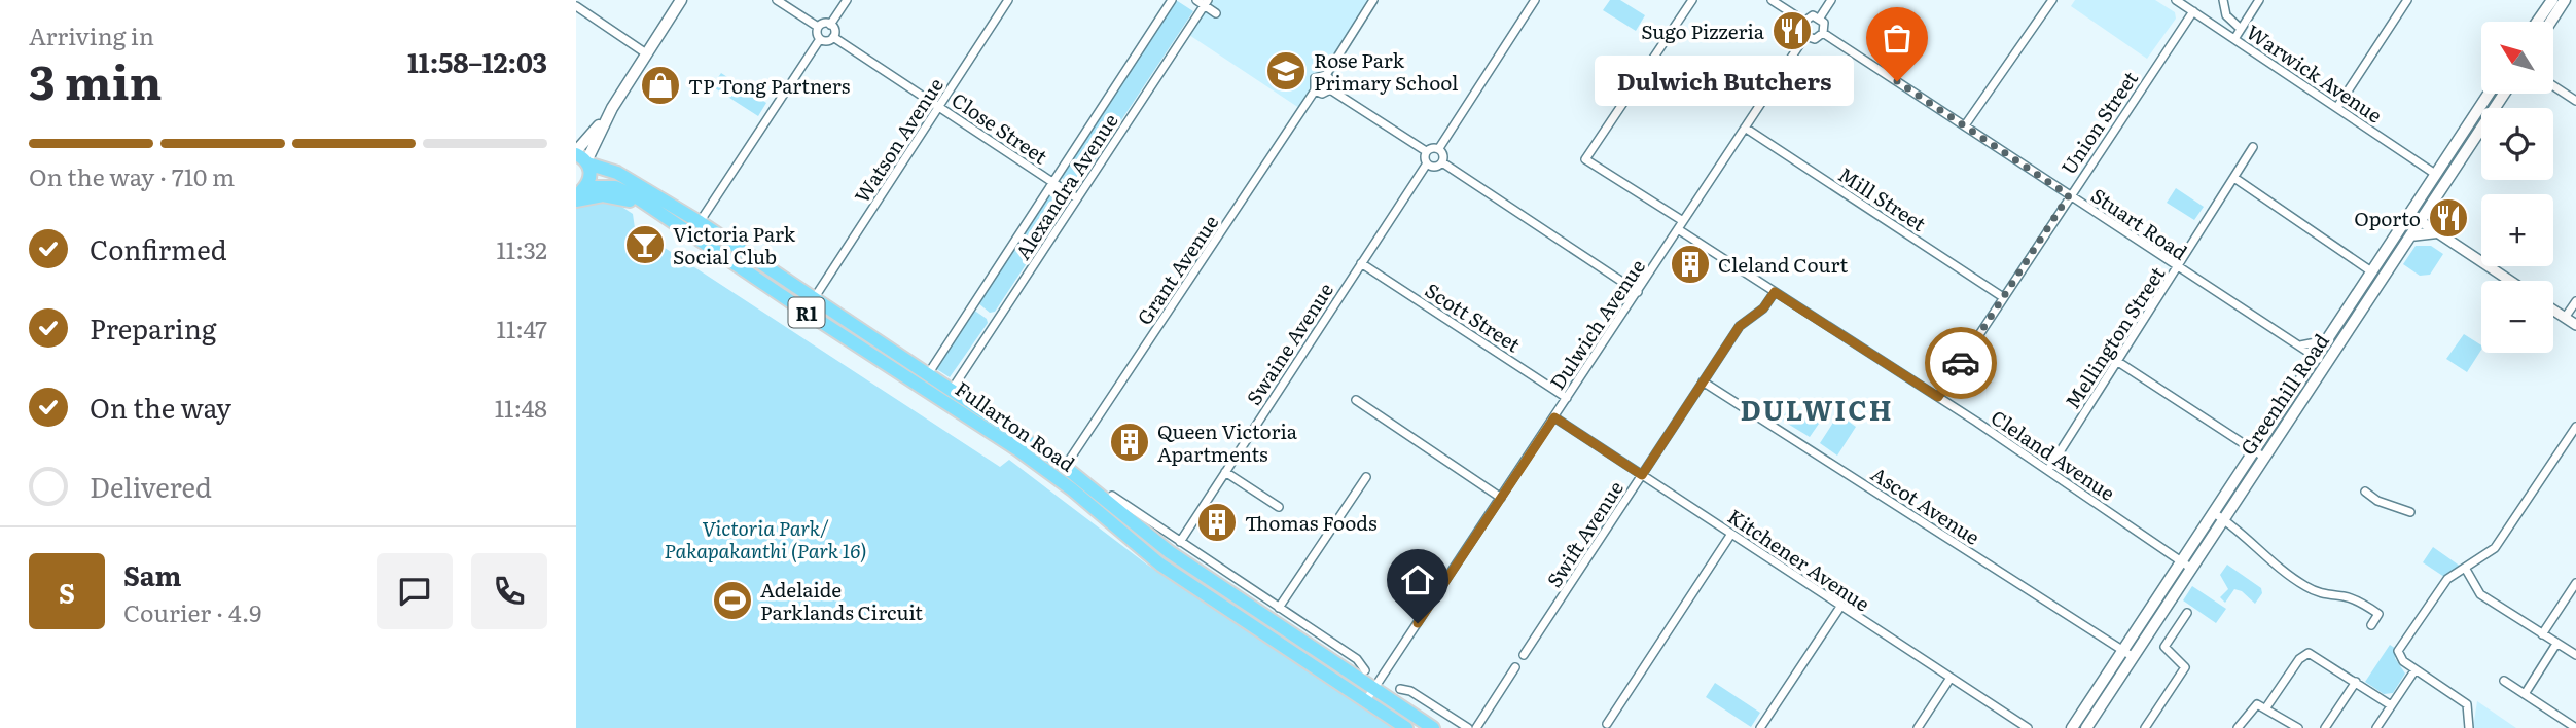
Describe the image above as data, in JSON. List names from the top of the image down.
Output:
{
  "streets": {
    "highway": ["R1", "Fullarton Road"],
    "main road": ["Greenhill Road"],
    "street": [
      "Warwick Avenue",
      "Union Street",
      "Close Street",
      "Watson Avenue",
      "Alexandra Avenue",
      "Mill Street",
      "Stuart Road",
      "Grant Avenue",
      "Scott Street",
      "Dulwich Avenue",
      "Mellington Street",
      "Swaine Avenue",
      "Cleland Avenue",
      "Ascot Avenue",
      "Swift Avenue",
      "Kitchener Avenue"
    ]
  },
  "crossings": [
    ["Warwick Avenue", "Union Street"],
    ["Warwick Avenue", "Greenhill Road"],
    ["Union Street", "Mill Street"],
    ["Union Street", "Stuart Road"],
    ["Union Street", "Cleland Avenue"],
    ["Close Street", "Watson Avenue"],
    ["Close Street", "Alexandra Avenue"],
    ["Watson Avenue", "Fullarton Road"],
    ["Alexandra Avenue", "Fullarton Road"],
    ["Mill Street", "Dulwich Avenue"],
    ["Stuart Road", "Dulwich Avenue"],
    ["Stuart Road", "Mellington Street"],
    ["Stuart Road", "Greenhill Road"],
    ["Grant Avenue", "Fullarton Road"],
    ["R1", "Fullarton Road"],
    ["Scott Street", "Dulwich Avenue"],
    ["Scott Street", "Swaine Avenue"],
    ["Dulwich Avenue", "Fullarton Road"],
    ["Dulwich Avenue", "Cleland Avenue"],
    ["Dulwich Avenue", "Kitchener Avenue"],
    ["Mellington Street", "Cleland Avenue"],
    ["Greenhill Road", "Cleland Avenue"],
    ["Greenhill Road", "Ascot Avenue"],
    ["Cleland Avenue", "Swift Avenue"],
    ["Ascot Avenue", "Swift Avenue"],
    ["Swift Avenue", "Kitchener Avenue"]
  ],
  "districts": ["DULWICH"],
  "parks": ["Victoria Park/ Pakapakanthi (Park 16)"],
  "places": {
    "restaurant": ["Sugo Pizzeria", "Oporto"],
    "school or university": ["Rose Park Primary School"],
    "other": ["Dulwich Butchers"],
    "shop": ["TP Tong Partners"],
    "bar": ["Victoria Park Social Club"],
    "building": ["Cleland Court", "Queen Victoria Apartments", "Thomas Foods"],
    "sports": ["Adelaide Parklands Circuit"]
  },
  "north": "top left",
  "page": {
    "heading": ["3 min", "Arriving in", "11:58–12:03"],
    "panel": ["Sam", "Courier · 4.9"],
    "map_buttons": ["+", "−"],
    "bubble": "Dulwich Butchers",
    "bar": "On the way · 710 m",
    "list": [
      ["Confirmed", "11:32"],
      ["Preparing", "11:47"],
      ["On the way", "11:48"],
      "Delivered"
    ],
    "round": "S"
  }
}
